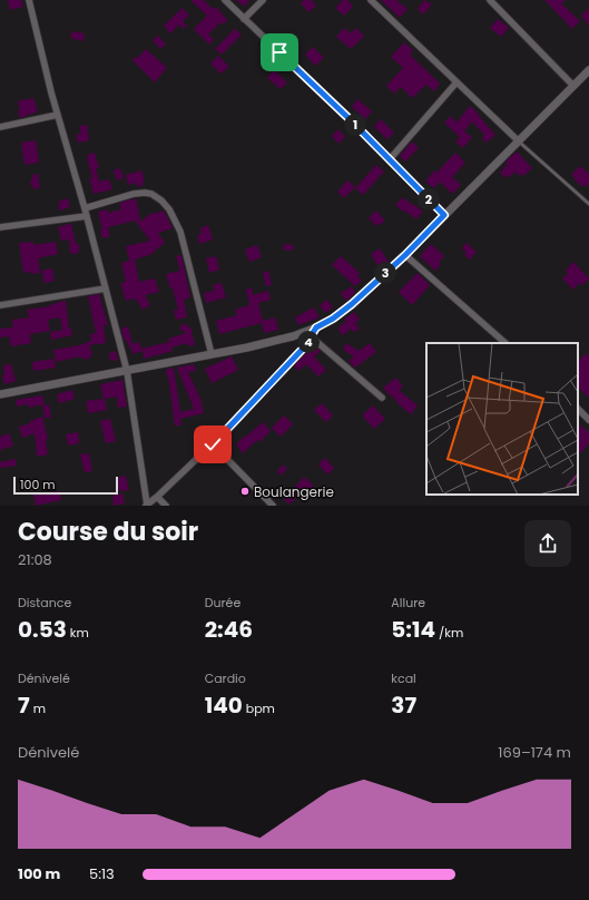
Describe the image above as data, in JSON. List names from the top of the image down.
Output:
{
  "places": ["Boulangerie"],
  "scale_bar": "100 m",
  "page": {
    "pins": [
      "1",
      "2",
      "3",
      "4"
    ],
    "scale": "100 m",
    "heading": ["Course du soir", "21:08"],
    "stats": [
      ["Distance", "0.53 km"],
      ["Durée", "2:46"],
      ["Allure", "5:14 /km"],
      ["Dénivelé", "7 m"],
      ["Cardio", "140 bpm"],
      ["kcal", "37"]
    ],
    "chart": ["Dénivelé", "169–174 m"],
    "list": [
      {
        "name": "100 m",
        "note": "5:13"
      }
    ]
  }
}
